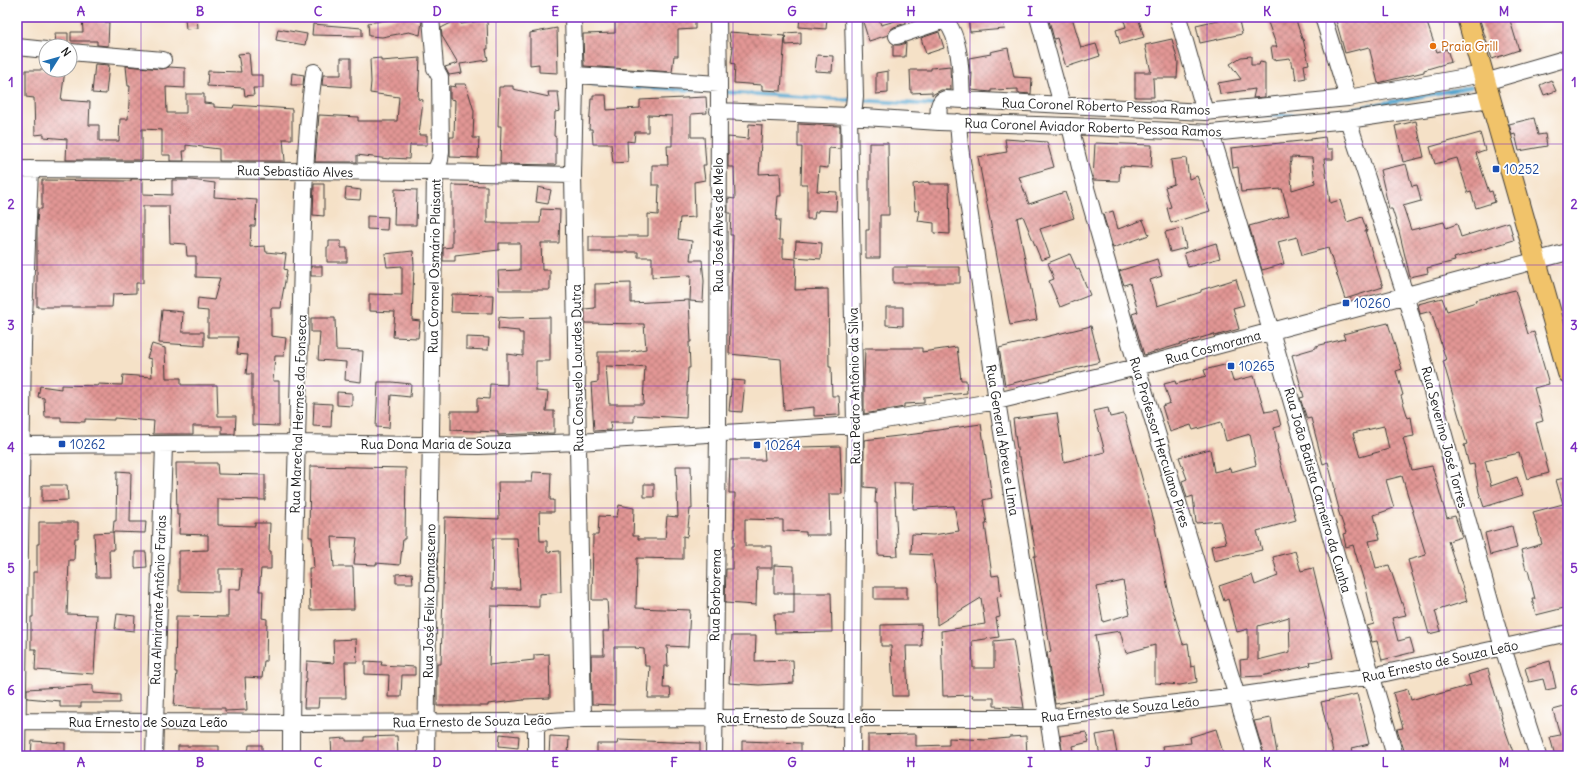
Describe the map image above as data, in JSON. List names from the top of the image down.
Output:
{
  "streets": {
    "street": [
      "Rua Coronel Roberto Pessoa Ramos",
      "Rua Coronel Aviador Roberto Pessoa Ramos",
      "Rua Sebastião Alves",
      "Rua José Alves de Melo",
      "Rua Coronel Osmário Plaisant",
      "Rua Cosmorama",
      "Rua Consuelo Lourdes Dutra",
      "Rua Pedro Antônio da Silva",
      "Rua Marechal Hermes da Fonseca",
      "Rua Severino José Torres",
      "Rua General Abreu e Lima",
      "Rua Professor Herculano Pires",
      "Rua Dona Maria de Souza",
      "Rua João Batista Carneiro da Cunha",
      "Rua Borborema",
      "Rua Almirante Antônio Farias",
      "Rua José Felix Damasceno",
      "Rua Ernesto de Souza Leão"
    ]
  },
  "crossings": [
    ["Rua Coronel Roberto Pessoa Ramos", "Rua Coronel Aviador Roberto Pessoa Ramos"],
    ["Rua Coronel Aviador Roberto Pessoa Ramos", "Rua José Alves de Melo"],
    ["Rua Coronel Aviador Roberto Pessoa Ramos", "Rua Pedro Antônio da Silva"],
    ["Rua Coronel Aviador Roberto Pessoa Ramos", "Rua Severino José Torres"],
    ["Rua Coronel Aviador Roberto Pessoa Ramos", "Rua General Abreu e Lima"],
    ["Rua Coronel Aviador Roberto Pessoa Ramos", "Rua Professor Herculano Pires"],
    ["Rua Coronel Aviador Roberto Pessoa Ramos", "Rua João Batista Carneiro da Cunha"],
    ["Rua Sebastião Alves", "Rua Coronel Osmário Plaisant"],
    ["Rua Sebastião Alves", "Rua Consuelo Lourdes Dutra"],
    ["Rua Sebastião Alves", "Rua Marechal Hermes da Fonseca"],
    ["Rua José Alves de Melo", "Rua Dona Maria de Souza"],
    ["Rua José Alves de Melo", "Rua Borborema"],
    ["Rua Coronel Osmário Plaisant", "Rua Dona Maria de Souza"],
    ["Rua Coronel Osmário Plaisant", "Rua José Felix Damasceno"],
    ["Rua Cosmorama", "Rua Pedro Antônio da Silva"],
    ["Rua Cosmorama", "Rua Severino José Torres"],
    ["Rua Cosmorama", "Rua General Abreu e Lima"],
    ["Rua Cosmorama", "Rua Professor Herculano Pires"],
    ["Rua Cosmorama", "Rua Dona Maria de Souza"],
    ["Rua Cosmorama", "Rua João Batista Carneiro da Cunha"],
    ["Rua Consuelo Lourdes Dutra", "Rua Dona Maria de Souza"],
    ["Rua Consuelo Lourdes Dutra", "Rua Ernesto de Souza Leão"],
    ["Rua Pedro Antônio da Silva", "Rua Dona Maria de Souza"],
    ["Rua Pedro Antônio da Silva", "Rua Ernesto de Souza Leão"],
    ["Rua Marechal Hermes da Fonseca", "Rua Dona Maria de Souza"],
    ["Rua Marechal Hermes da Fonseca", "Rua Ernesto de Souza Leão"],
    ["Rua Severino José Torres", "Rua Ernesto de Souza Leão"],
    ["Rua General Abreu e Lima", "Rua Ernesto de Souza Leão"],
    ["Rua Professor Herculano Pires", "Rua Ernesto de Souza Leão"],
    ["Rua Dona Maria de Souza", "Rua Borborema"],
    ["Rua Dona Maria de Souza", "Rua Almirante Antônio Farias"],
    ["Rua Dona Maria de Souza", "Rua José Felix Damasceno"],
    ["Rua João Batista Carneiro da Cunha", "Rua Ernesto de Souza Leão"],
    ["Rua Borborema", "Rua Ernesto de Souza Leão"],
    ["Rua Almirante Antônio Farias", "Rua Ernesto de Souza Leão"],
    ["Rua José Felix Damasceno", "Rua Ernesto de Souza Leão"]
  ],
  "places": {
    "other": ["Praia Grill"],
    "transit": [
      "10252",
      "10260",
      "10265",
      "10262",
      "10264"
    ]
  },
  "north": "top right",
  "grid": {
    "columns": [
      "A",
      "B",
      "C",
      "D",
      "E",
      "F",
      "G",
      "H",
      "I",
      "J",
      "K",
      "L",
      "M"
    ],
    "rows": [
      "1",
      "2",
      "3",
      "4",
      "5",
      "6"
    ]
  }
}
